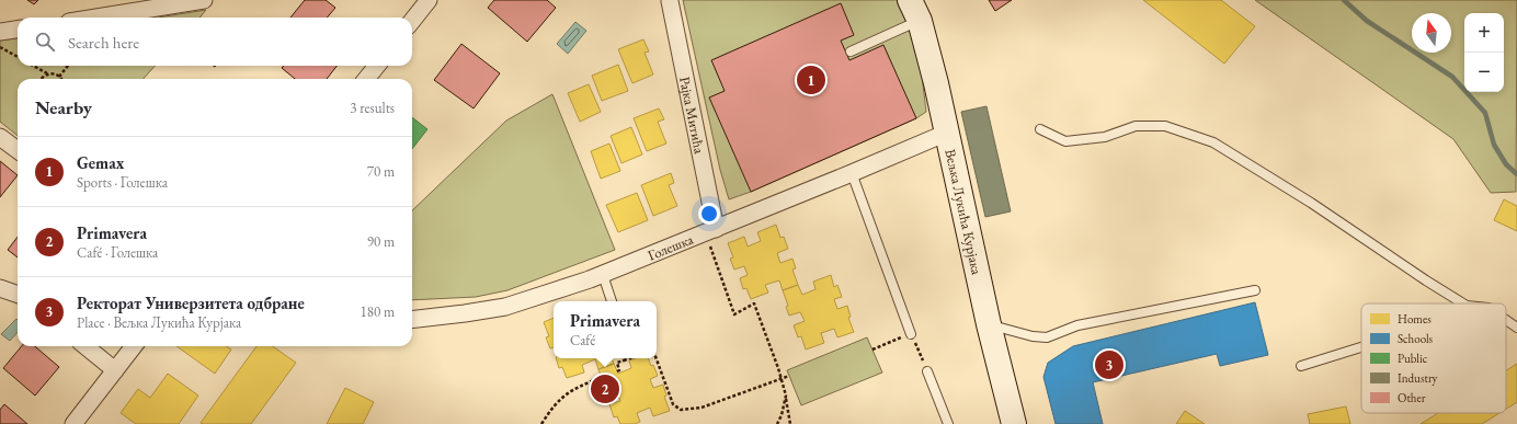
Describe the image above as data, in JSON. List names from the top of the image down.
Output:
{
  "streets": {
    "street": ["Рајка Митића", "Вељка Лукића Курјака", "Голешка"]
  },
  "crossings": [
    ["Рајка Митића", "Голешка"],
    ["Вељка Лукића Курјака", "Голешка"]
  ],
  "legend": [
    "Homes",
    "Schools",
    "Public",
    "Industry",
    "Other"
  ],
  "north": "top",
  "page": {
    "map_buttons": ["+", "−"],
    "search": "Search here",
    "pins": ["1", "3", "2"],
    "heading": ["Nearby", "3 results"],
    "list": [
      {
        "mark": "1",
        "name": "Gemax",
        "note": "Sports · Голешка",
        "value": "70 m"
      },
      {
        "mark": "2",
        "name": "Primavera",
        "note": "Café · Голешка",
        "value": "90 m"
      },
      {
        "mark": "3",
        "name": "Ректорат Универзитета одбране",
        "note": "Place · Вељка Лукића Курјака",
        "value": "180 m"
      }
    ],
    "popup": ["Primavera", "Café"]
  }
}
